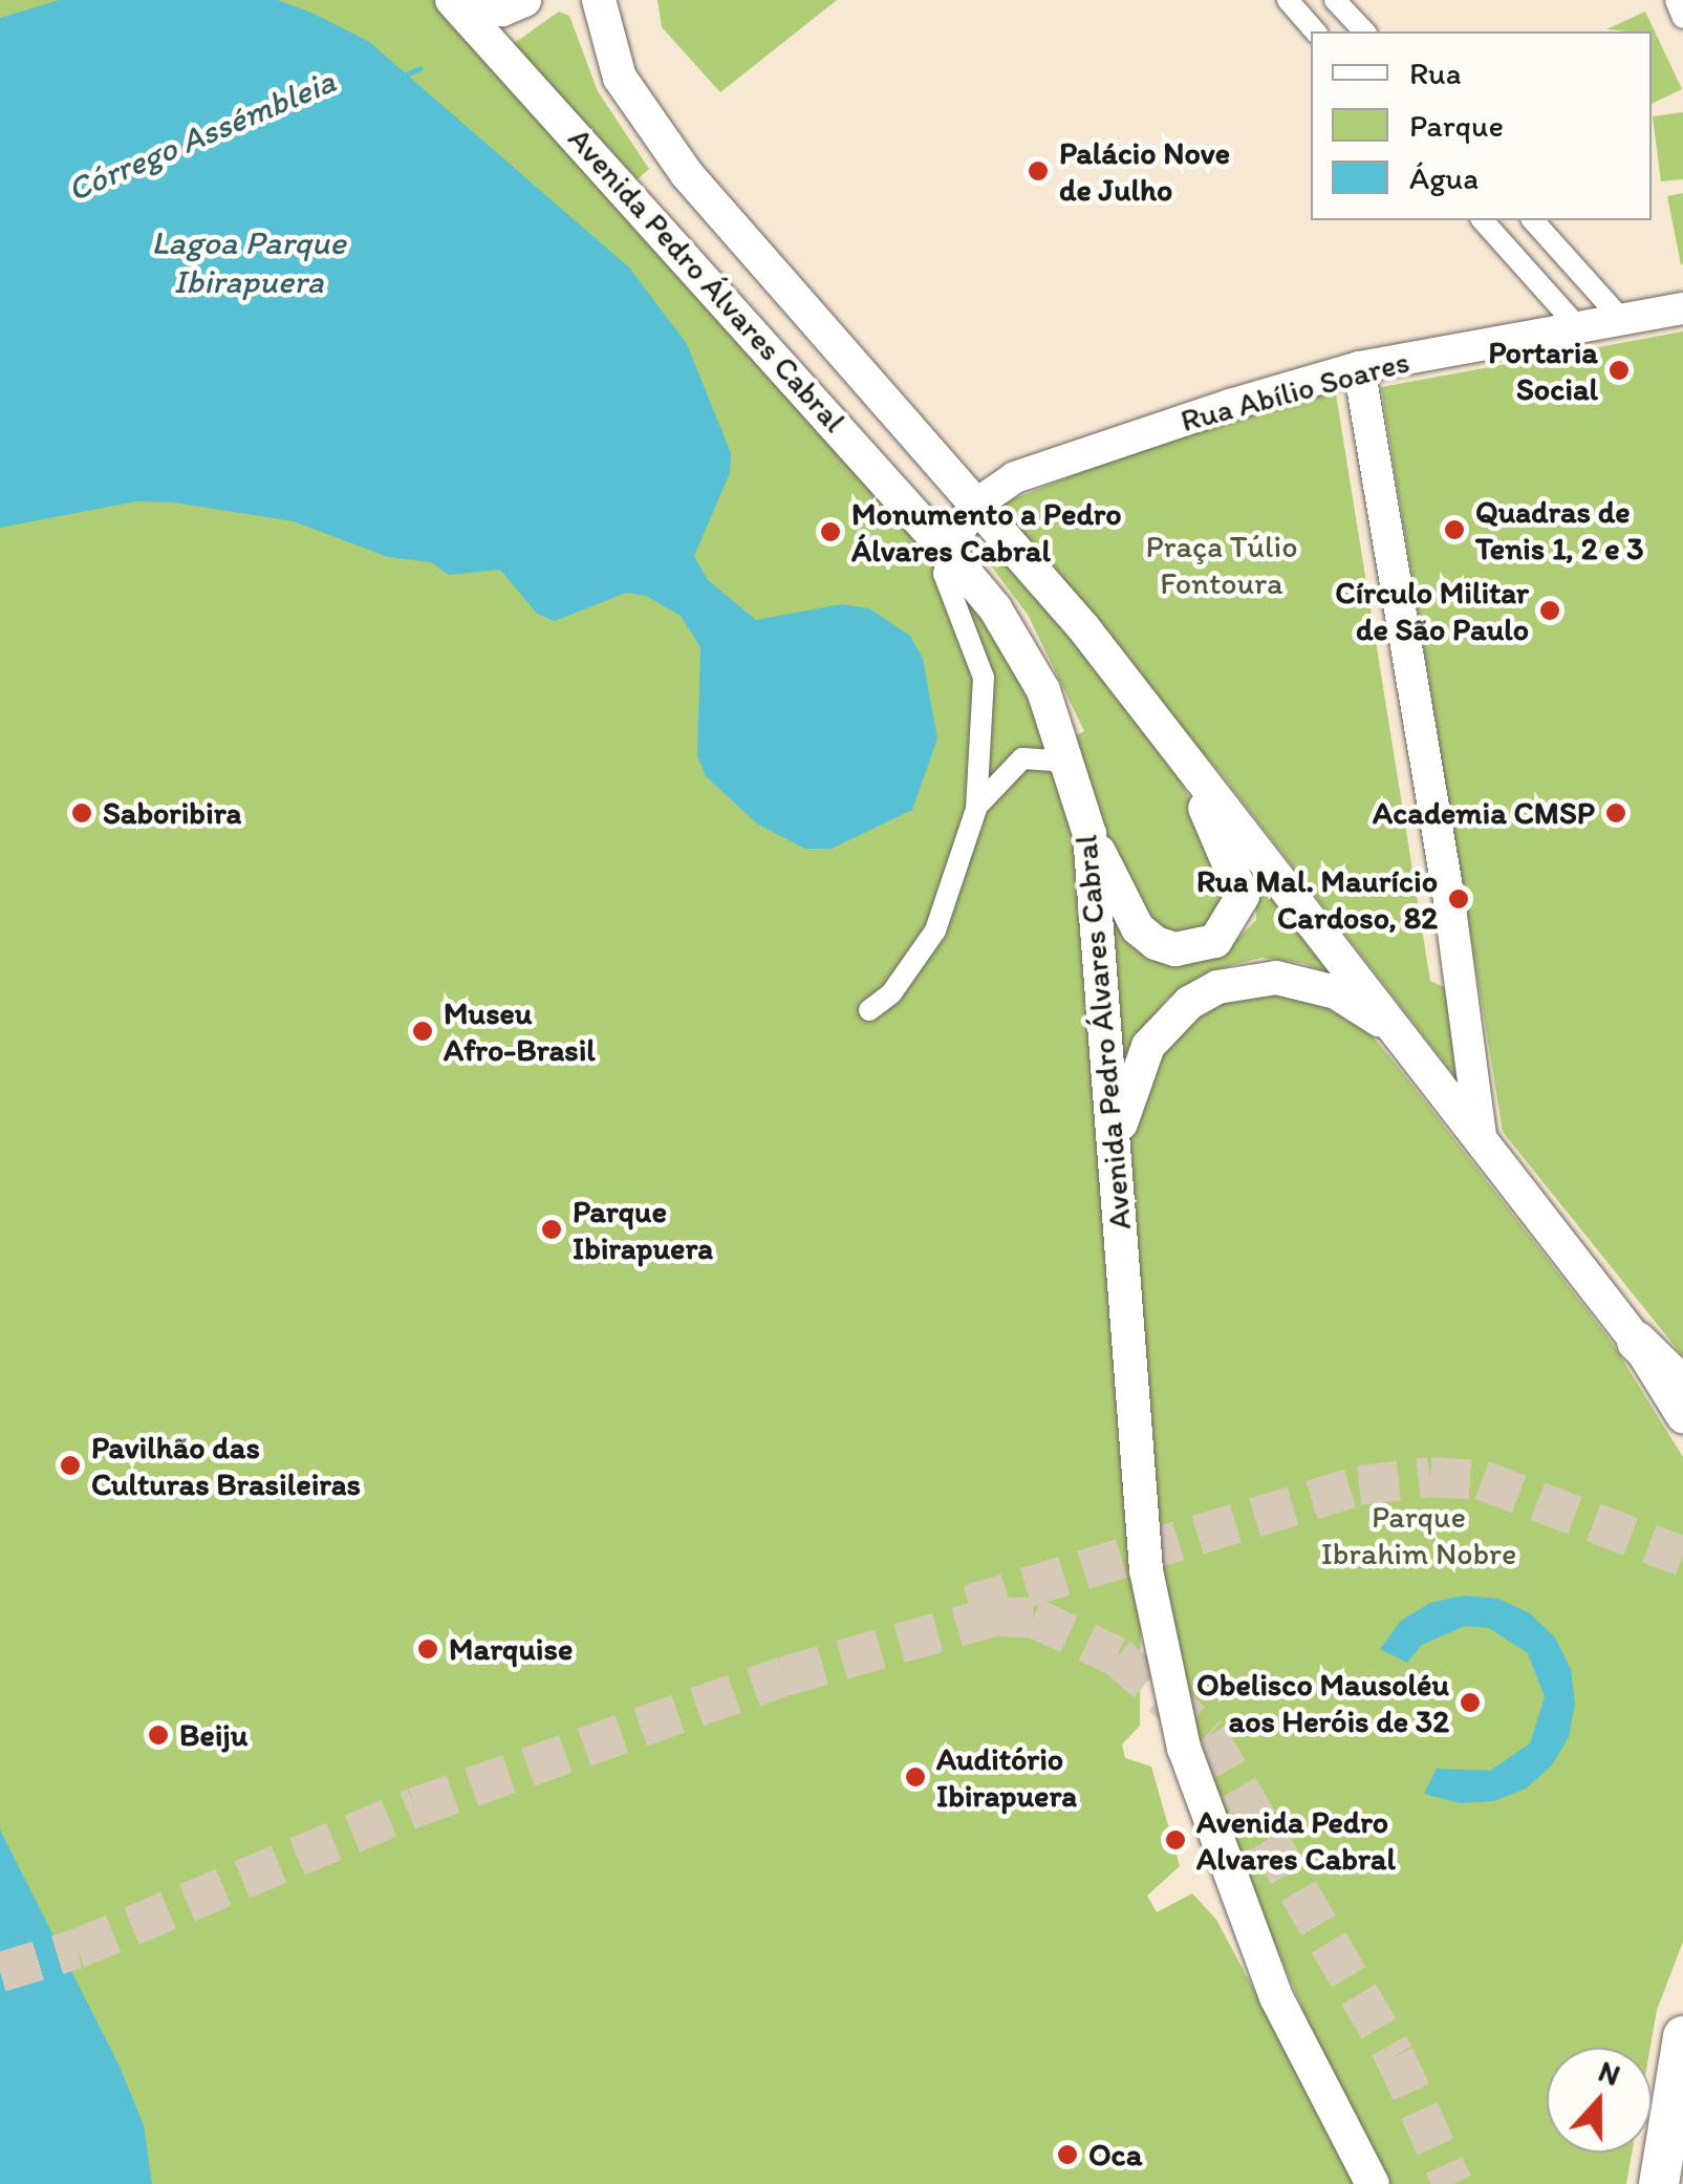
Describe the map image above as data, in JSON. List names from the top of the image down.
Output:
{
  "streets": {
    "main road": ["Avenida Pedro Álvares Cabral"],
    "street": ["Rua Abílio Soares"]
  },
  "crossings": [
    ["Avenida Pedro Álvares Cabral", "Rua Abílio Soares"]
  ],
  "water": ["Córrego Assémbleia", "Lagoa Parque Ibirapuera"],
  "parks": ["Praça Túlio Fontoura", "Parque Ibrahim Nobre"],
  "places": [
    "Palácio Nove de Julho",
    "Portaria Social",
    "Quadras de Tenis 1, 2 e 3",
    "Monumento a Pedro Álvares Cabral",
    "Círculo Militar de São Paulo",
    "Saboribira",
    "Academia CMSP",
    "Rua Mal. Maurício Cardoso, 82",
    "Museu Afro-Brasil",
    "Parque Ibirapuera",
    "Pavilhão das Culturas Brasileiras",
    "Marquise",
    "Obelisco Mausoléu aos Heróis de 32",
    "Beiju",
    "Auditório Ibirapuera",
    "Avenida Pedro Alvares Cabral",
    "Oca"
  ],
  "legend": ["Rua", "Parque", "Água"],
  "north": "top"
}
